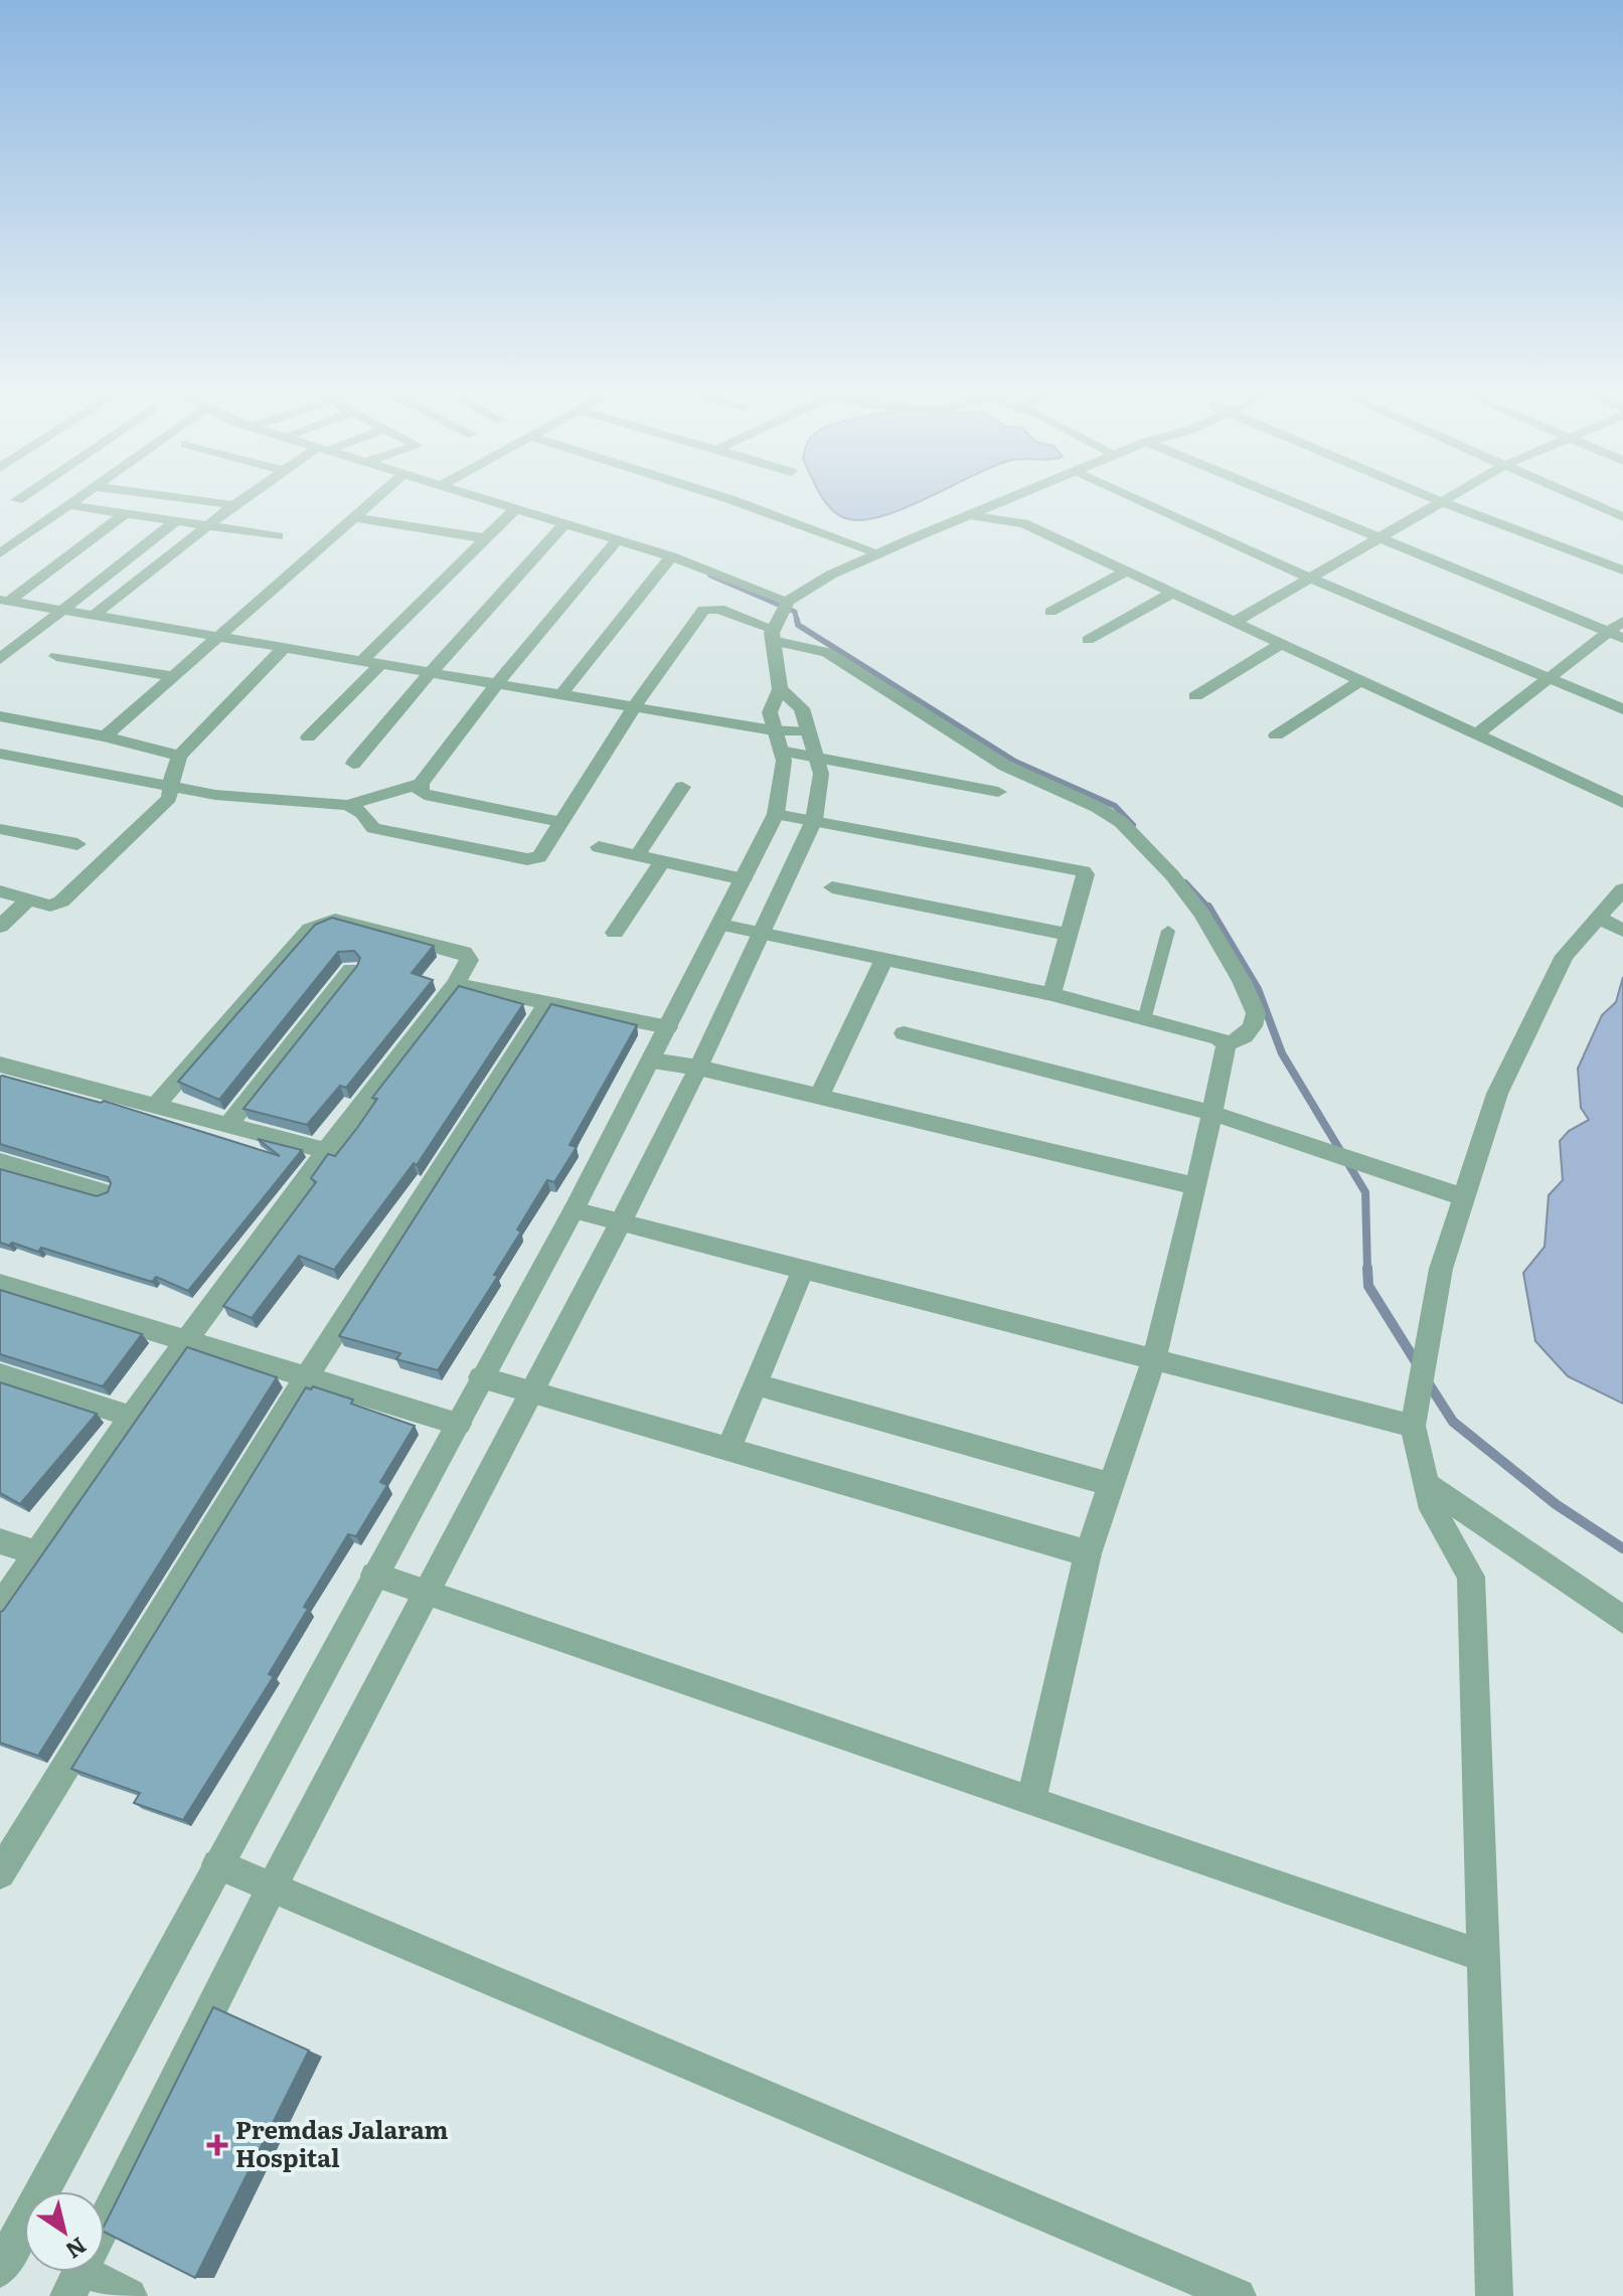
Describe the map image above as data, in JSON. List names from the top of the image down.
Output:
{
  "places": {
    "health": ["Premdas Jalaram Hospital"]
  },
  "north": "bottom right"
}
